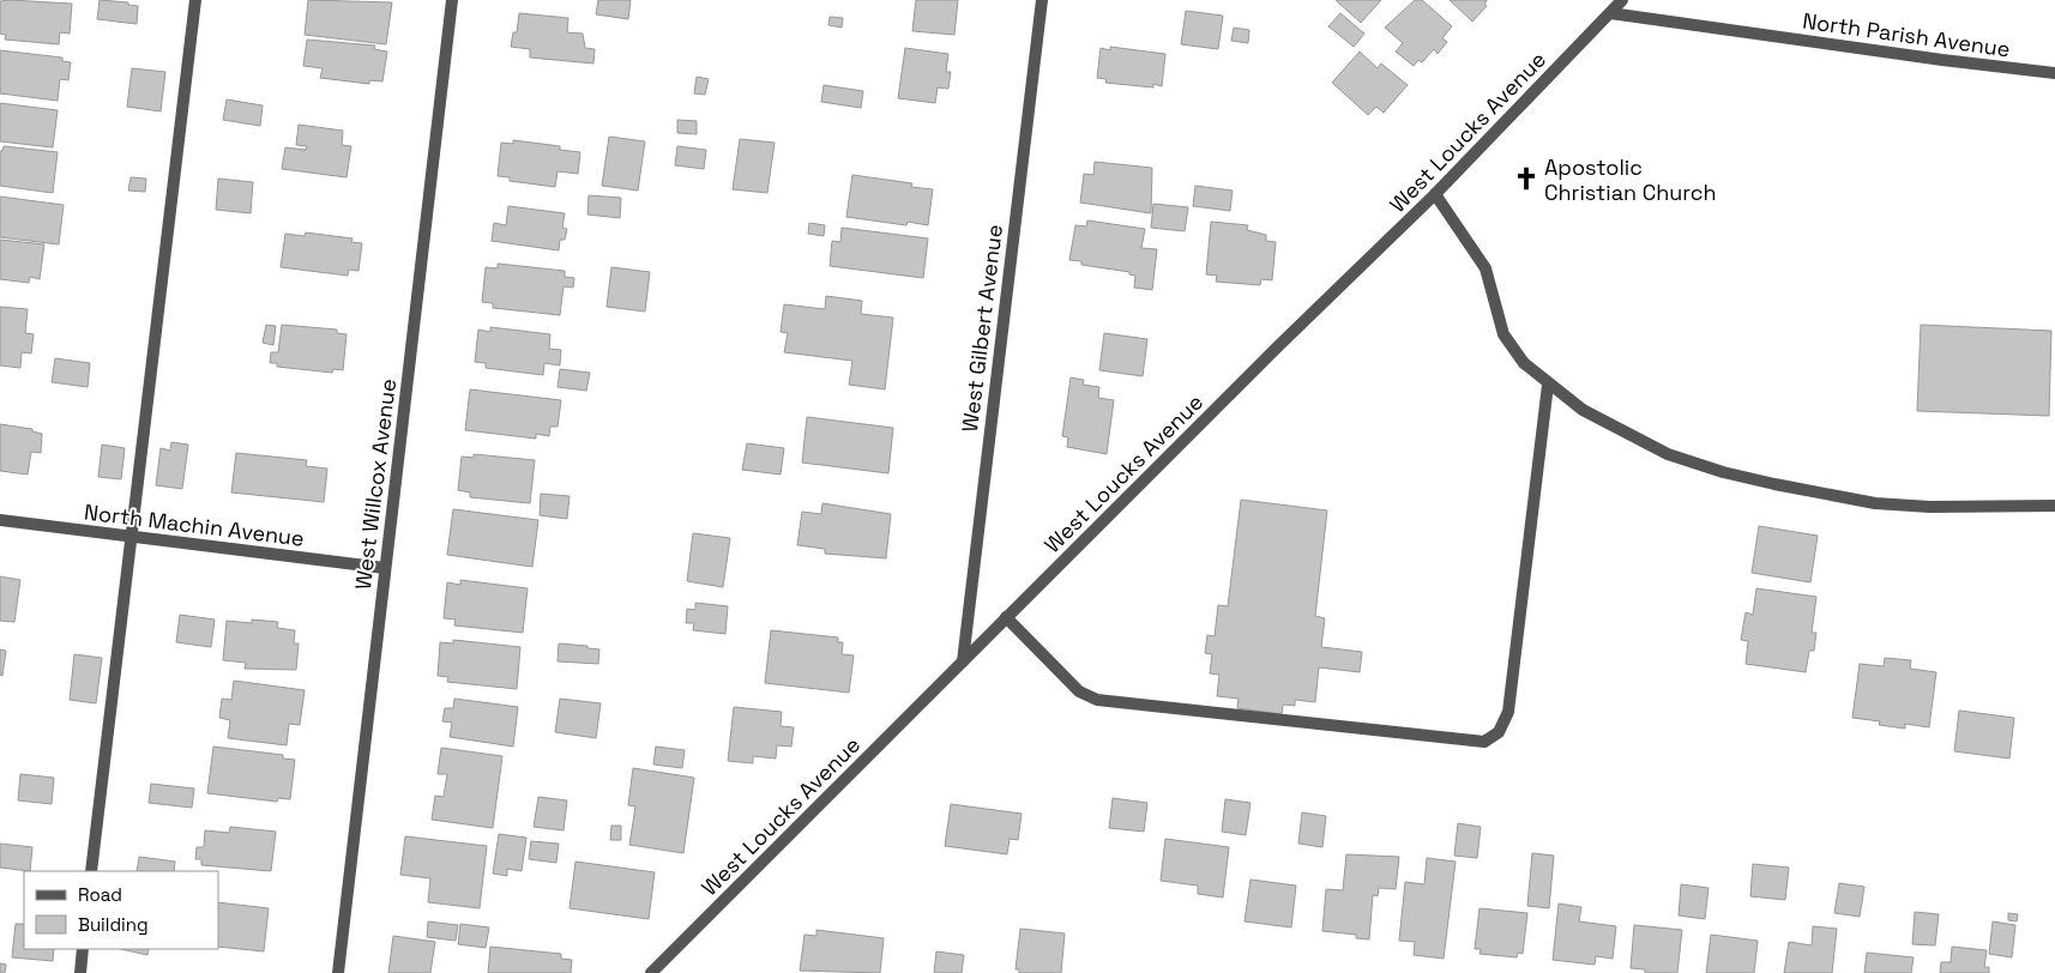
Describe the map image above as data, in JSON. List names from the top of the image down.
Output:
{
  "streets": {
    "street": [
      "North Parish Avenue",
      "West Loucks Avenue",
      "West Gilbert Avenue",
      "West Willcox Avenue",
      "North Machin Avenue"
    ]
  },
  "crossings": [
    ["North Parish Avenue", "West Loucks Avenue"],
    ["West Loucks Avenue", "West Gilbert Avenue"],
    ["West Willcox Avenue", "North Machin Avenue"]
  ],
  "places": {
    "church": ["Apostolic Christian Church"]
  },
  "legend": ["Road", "Building"]
}
